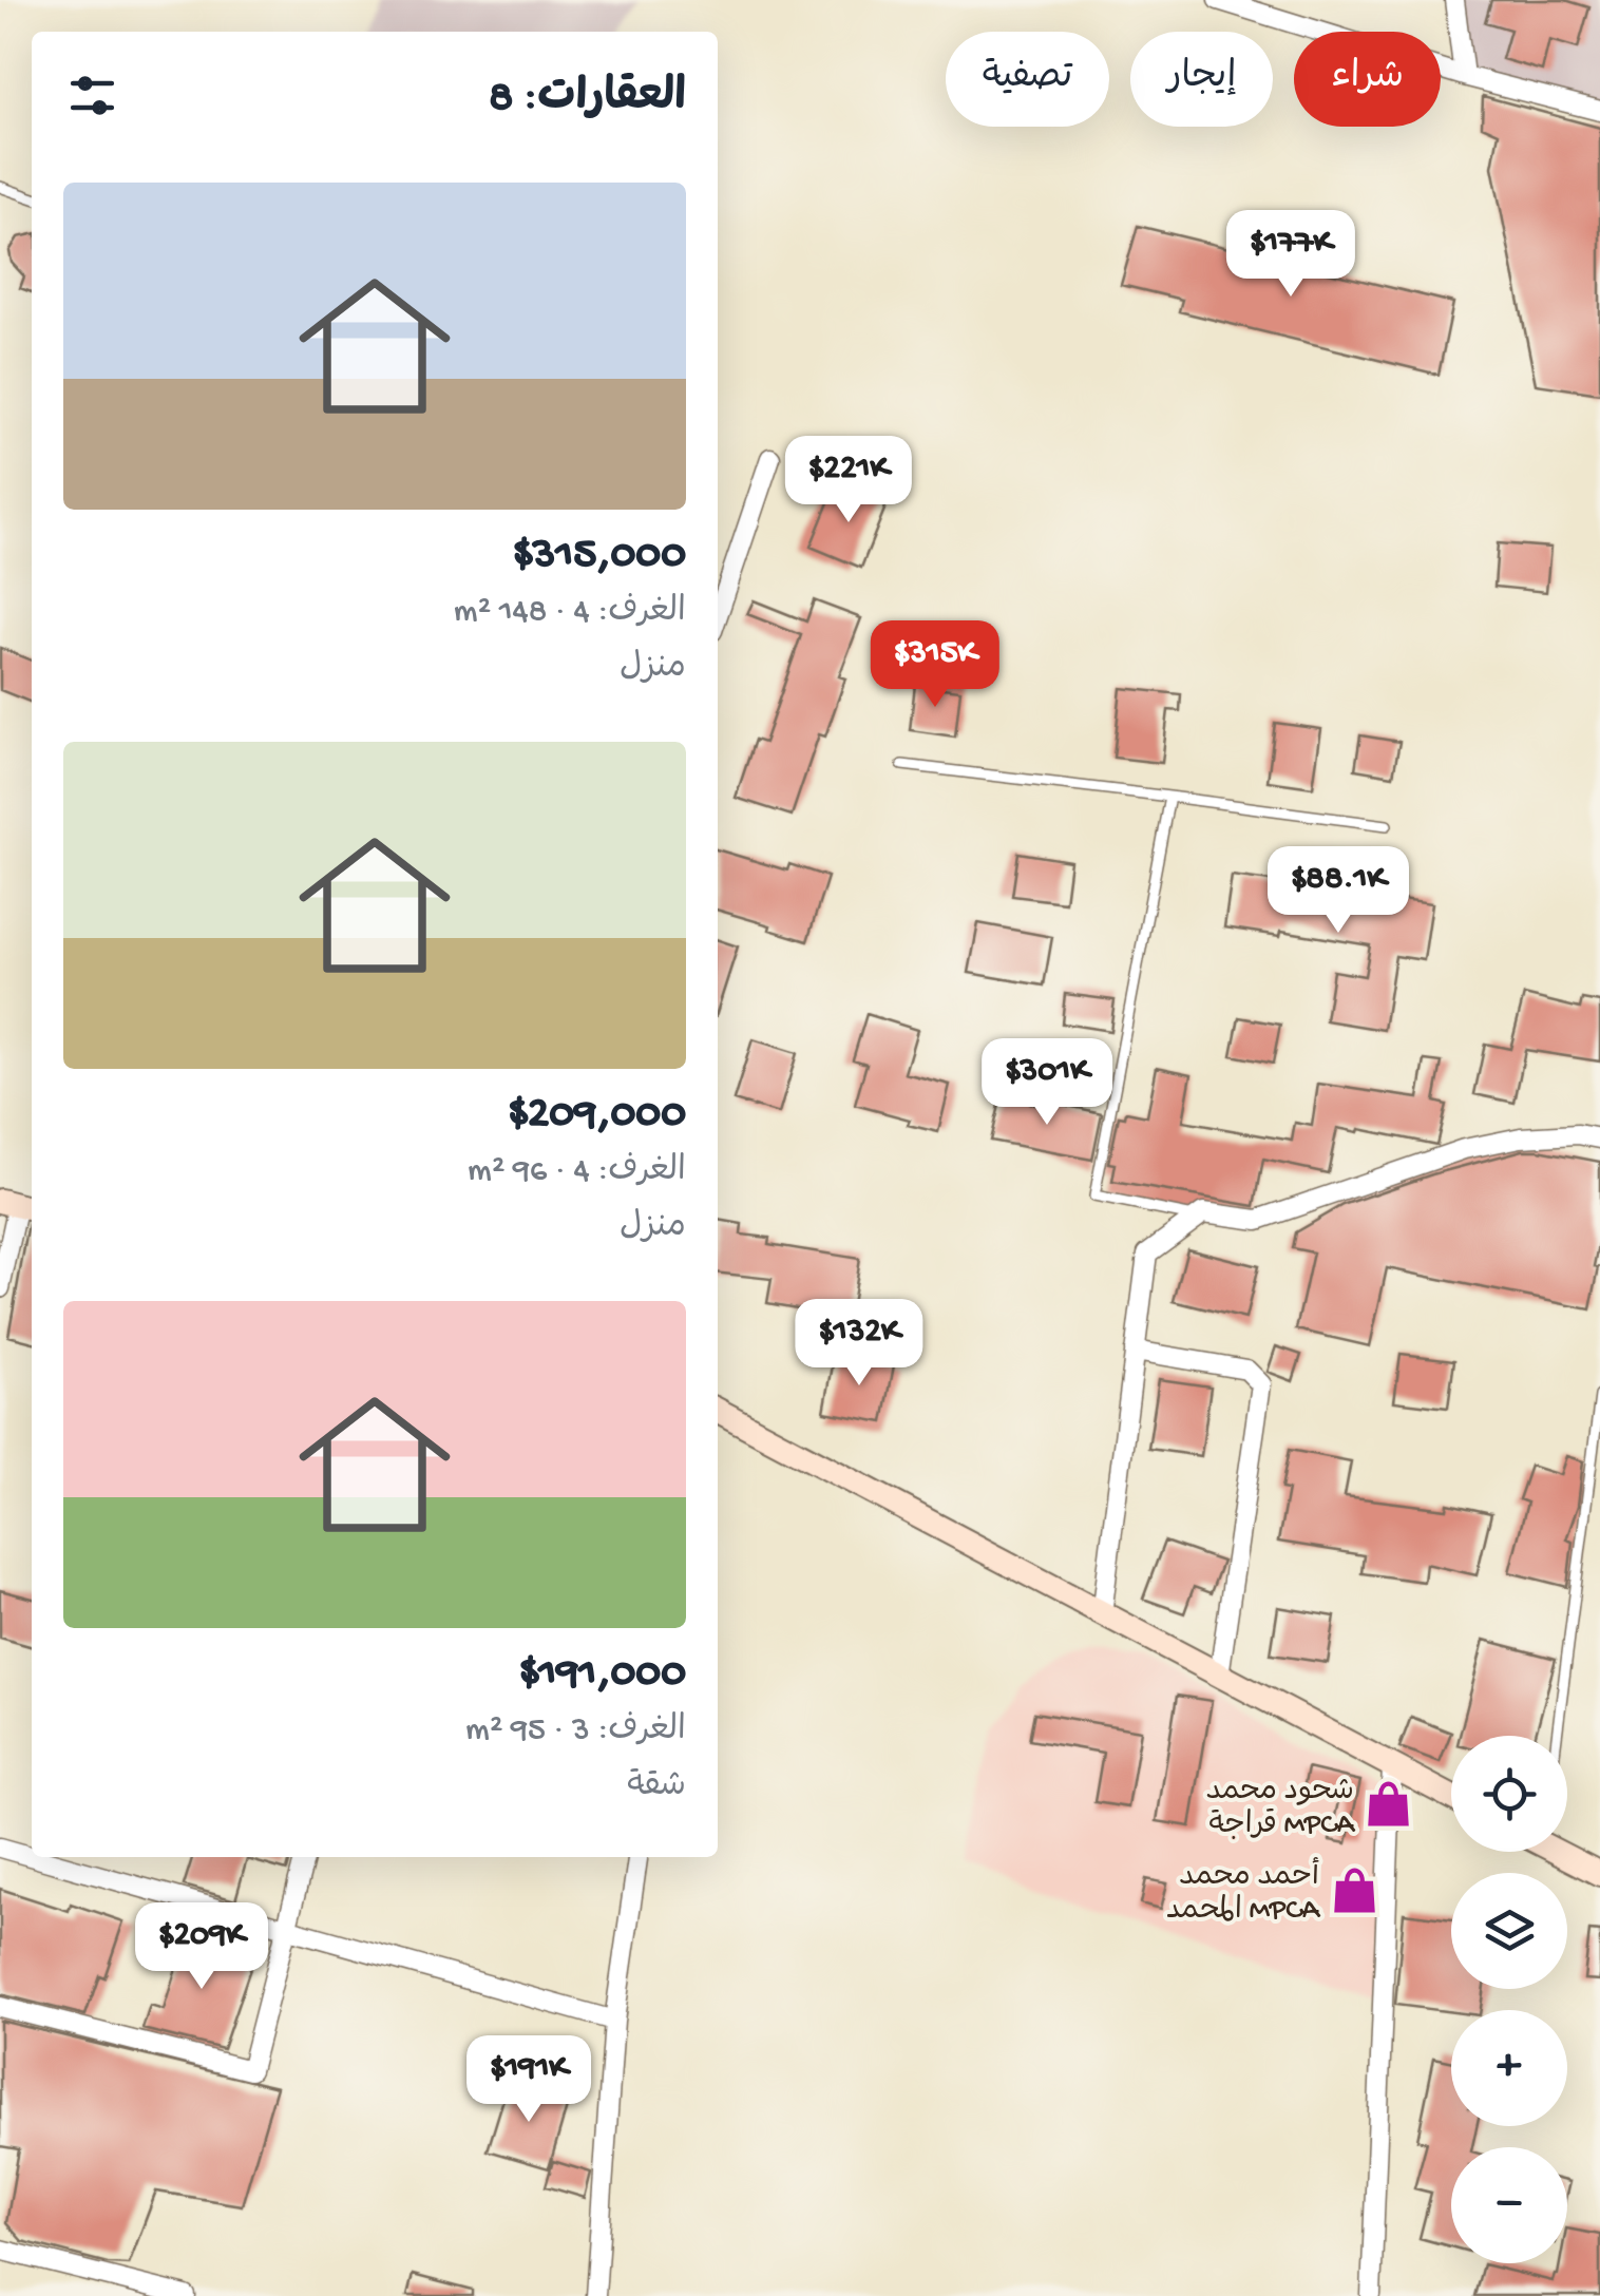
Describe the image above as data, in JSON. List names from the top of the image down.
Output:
{
  "places": {
    "shop": ["شحود محمد قراجة MPCA", "أحمد محمد المحمد MPCA"]
  },
  "page": {
    "chip": ["شراء", "إيجار", "تصفية"],
    "heading": "العقارات: 8",
    "list": [
      {
        "name": "$315,000",
        "note": "الغرف: 4 · 148 m² · منزل"
      },
      {
        "name": "$209,000",
        "note": "الغرف: 4 · 96 m² · منزل"
      },
      {
        "name": "$191,000",
        "note": "الغرف: 3 · 95 m² · شقة"
      }
    ],
    "price": [
      "$177K",
      "$221K",
      "$315K",
      "$88.1K",
      "$301K",
      "$132K",
      "$209K",
      "$191K"
    ],
    "map_buttons": ["+", "−"]
  }
}
